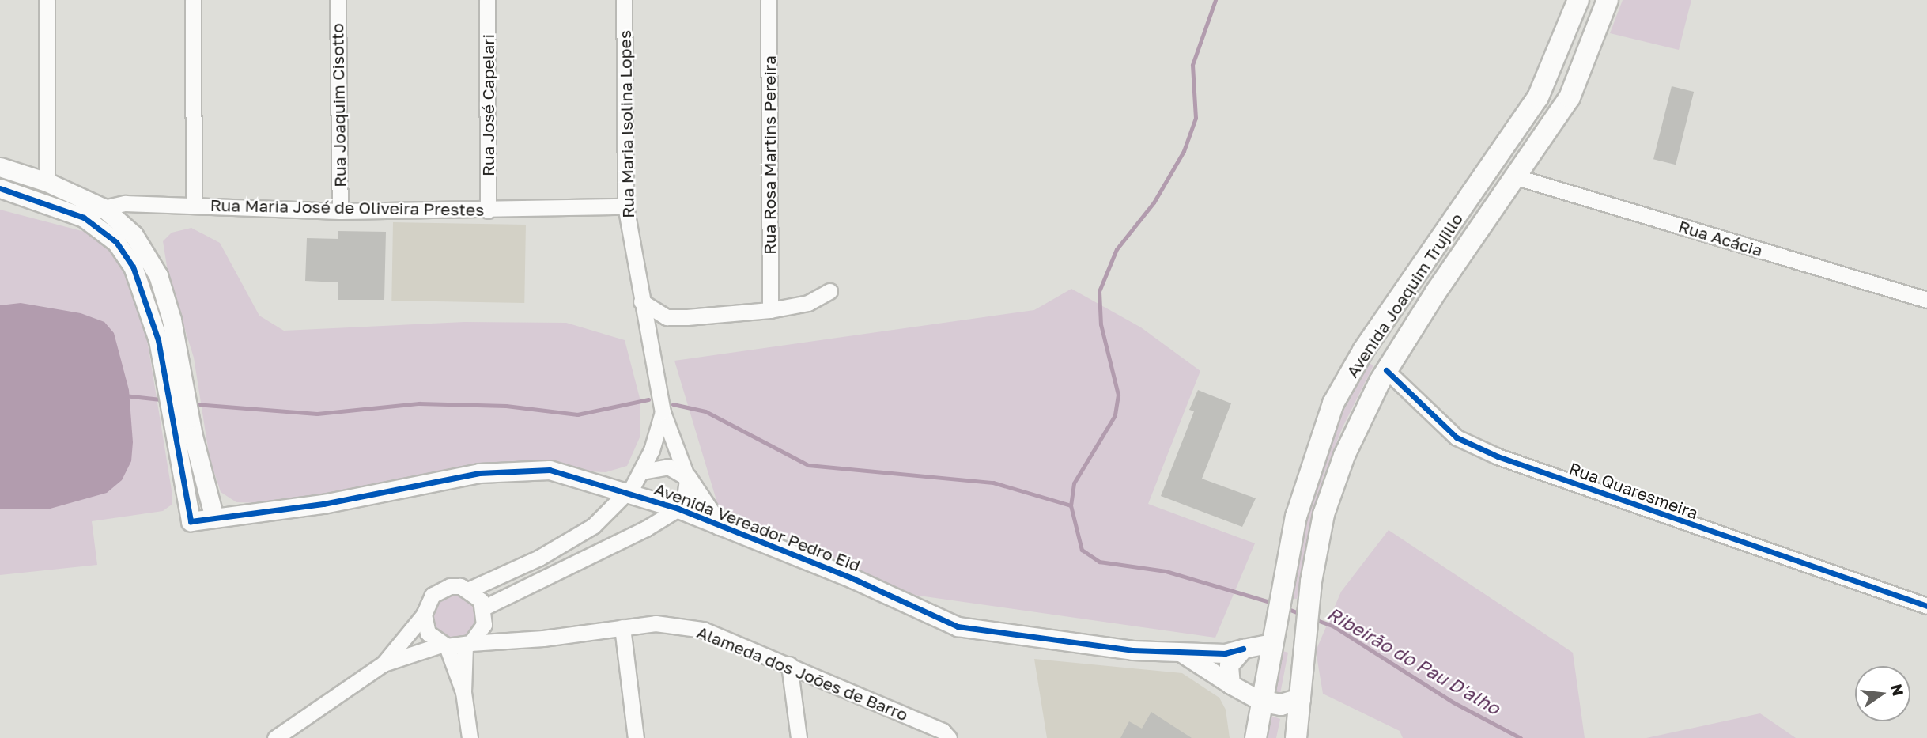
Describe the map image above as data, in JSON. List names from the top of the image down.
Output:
{
  "streets": {
    "main road": ["Avenida Joaquim Trujillo"],
    "street": [
      "Rua Joaquim Cisotto",
      "Rua José Capelari",
      "Rua Maria Isolina Lopes",
      "Rua Rosa Martins Pereira",
      "Rua Maria José de Oliveira Prestes",
      "Rua Acácia",
      "Rua Quaresmeira",
      "Avenida Vereador Pedro Eid",
      "Alameda dos Joões de Barro"
    ]
  },
  "crossings": [
    ["Rua Joaquim Cisotto", "Rua Maria José de Oliveira Prestes"],
    ["Rua José Capelari", "Rua Maria José de Oliveira Prestes"],
    ["Rua Maria Isolina Lopes", "Rua Maria José de Oliveira Prestes"],
    ["Rua Maria José de Oliveira Prestes", "Avenida Vereador Pedro Eid"],
    ["Rua Acácia", "Avenida Joaquim Trujillo"],
    ["Avenida Joaquim Trujillo", "Rua Quaresmeira"],
    ["Avenida Joaquim Trujillo", "Avenida Vereador Pedro Eid"]
  ],
  "water": ["Ribeirão do Pau D'alho"],
  "north": "right"
}
